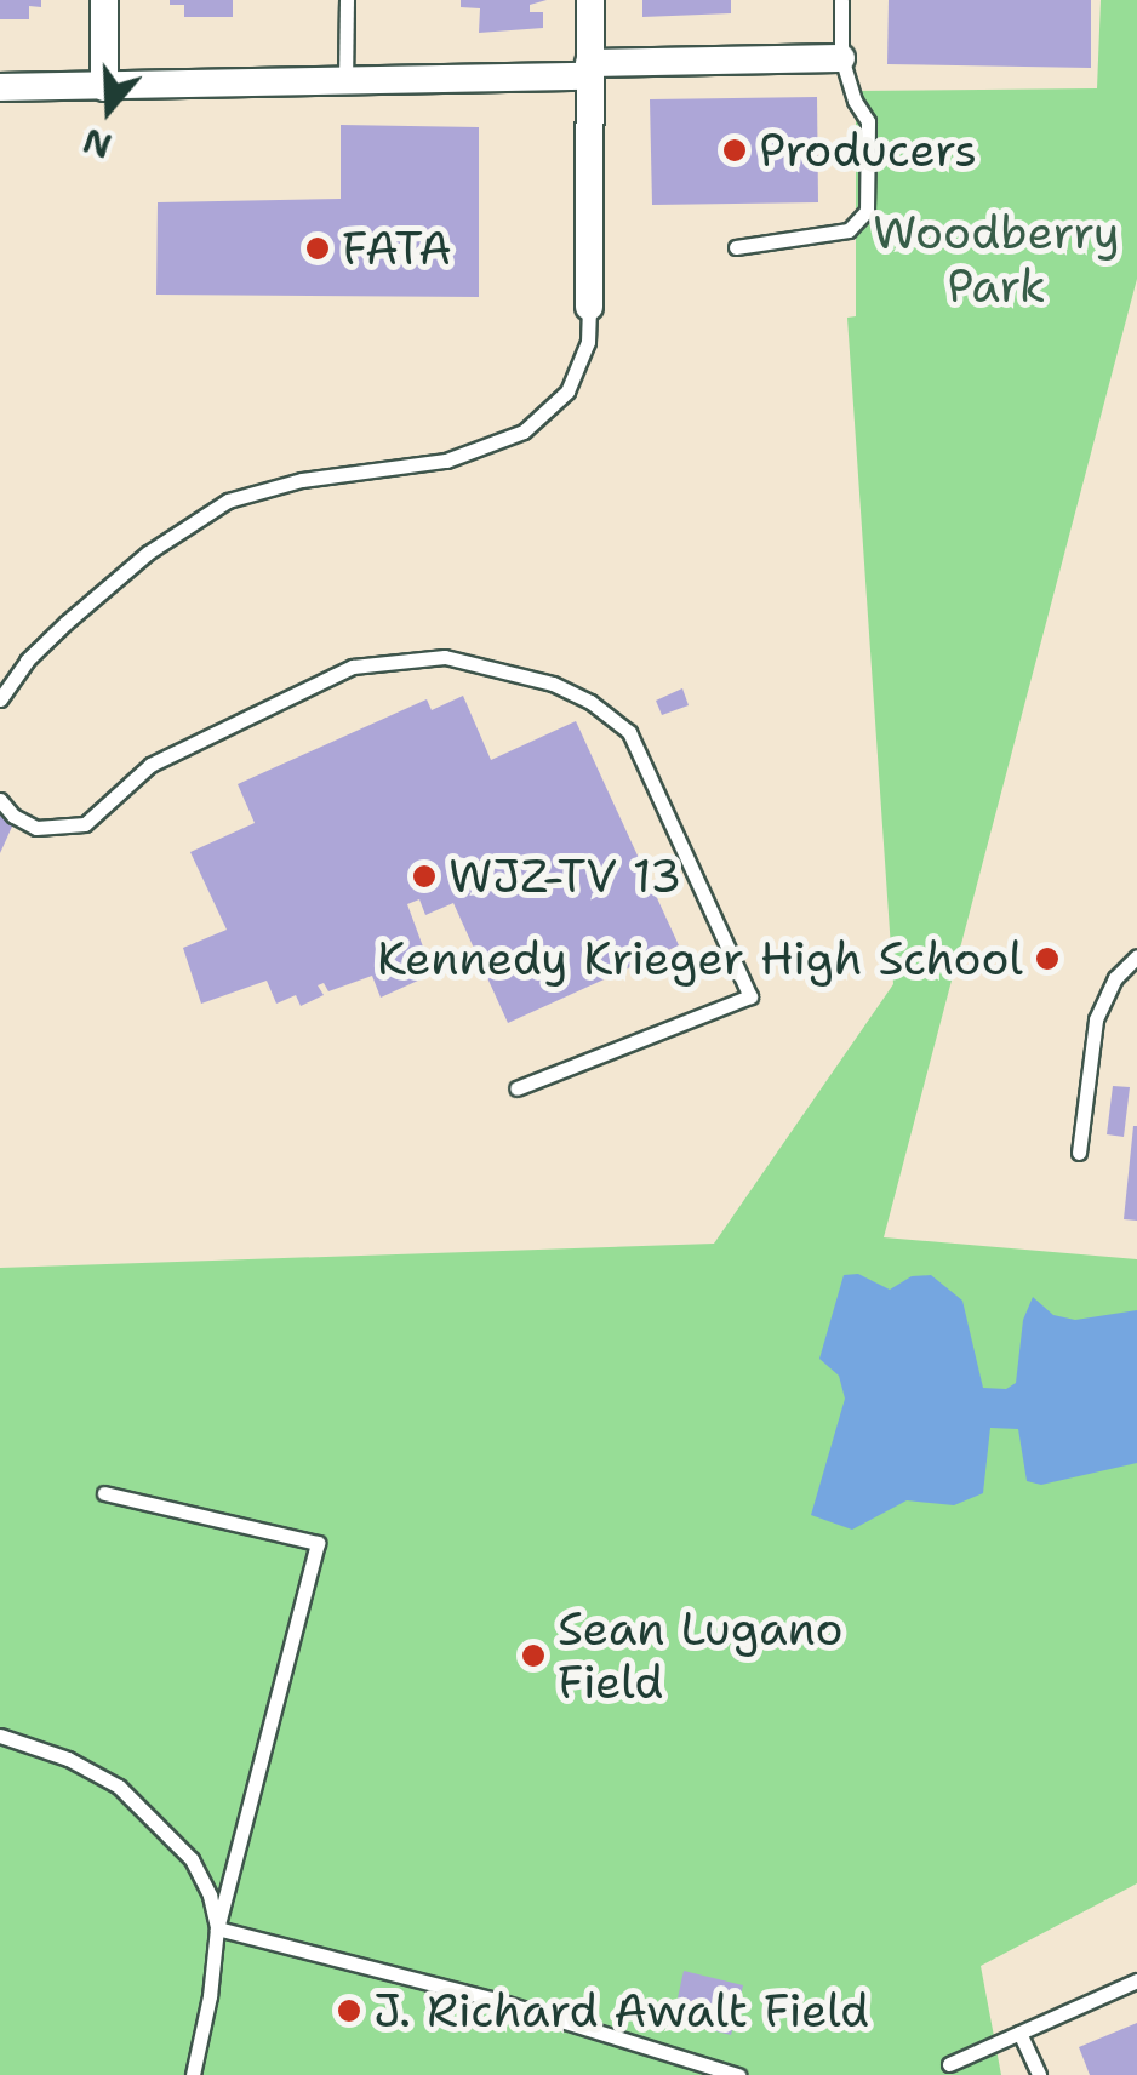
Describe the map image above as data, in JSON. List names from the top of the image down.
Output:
{
  "parks": ["Woodberry Park"],
  "places": [
    "Producers",
    "FATA",
    "WJZ-TV 13",
    "Kennedy Krieger High School",
    "Sean Lugano Field",
    "J. Richard Awalt Field"
  ],
  "north": "bottom"
}
